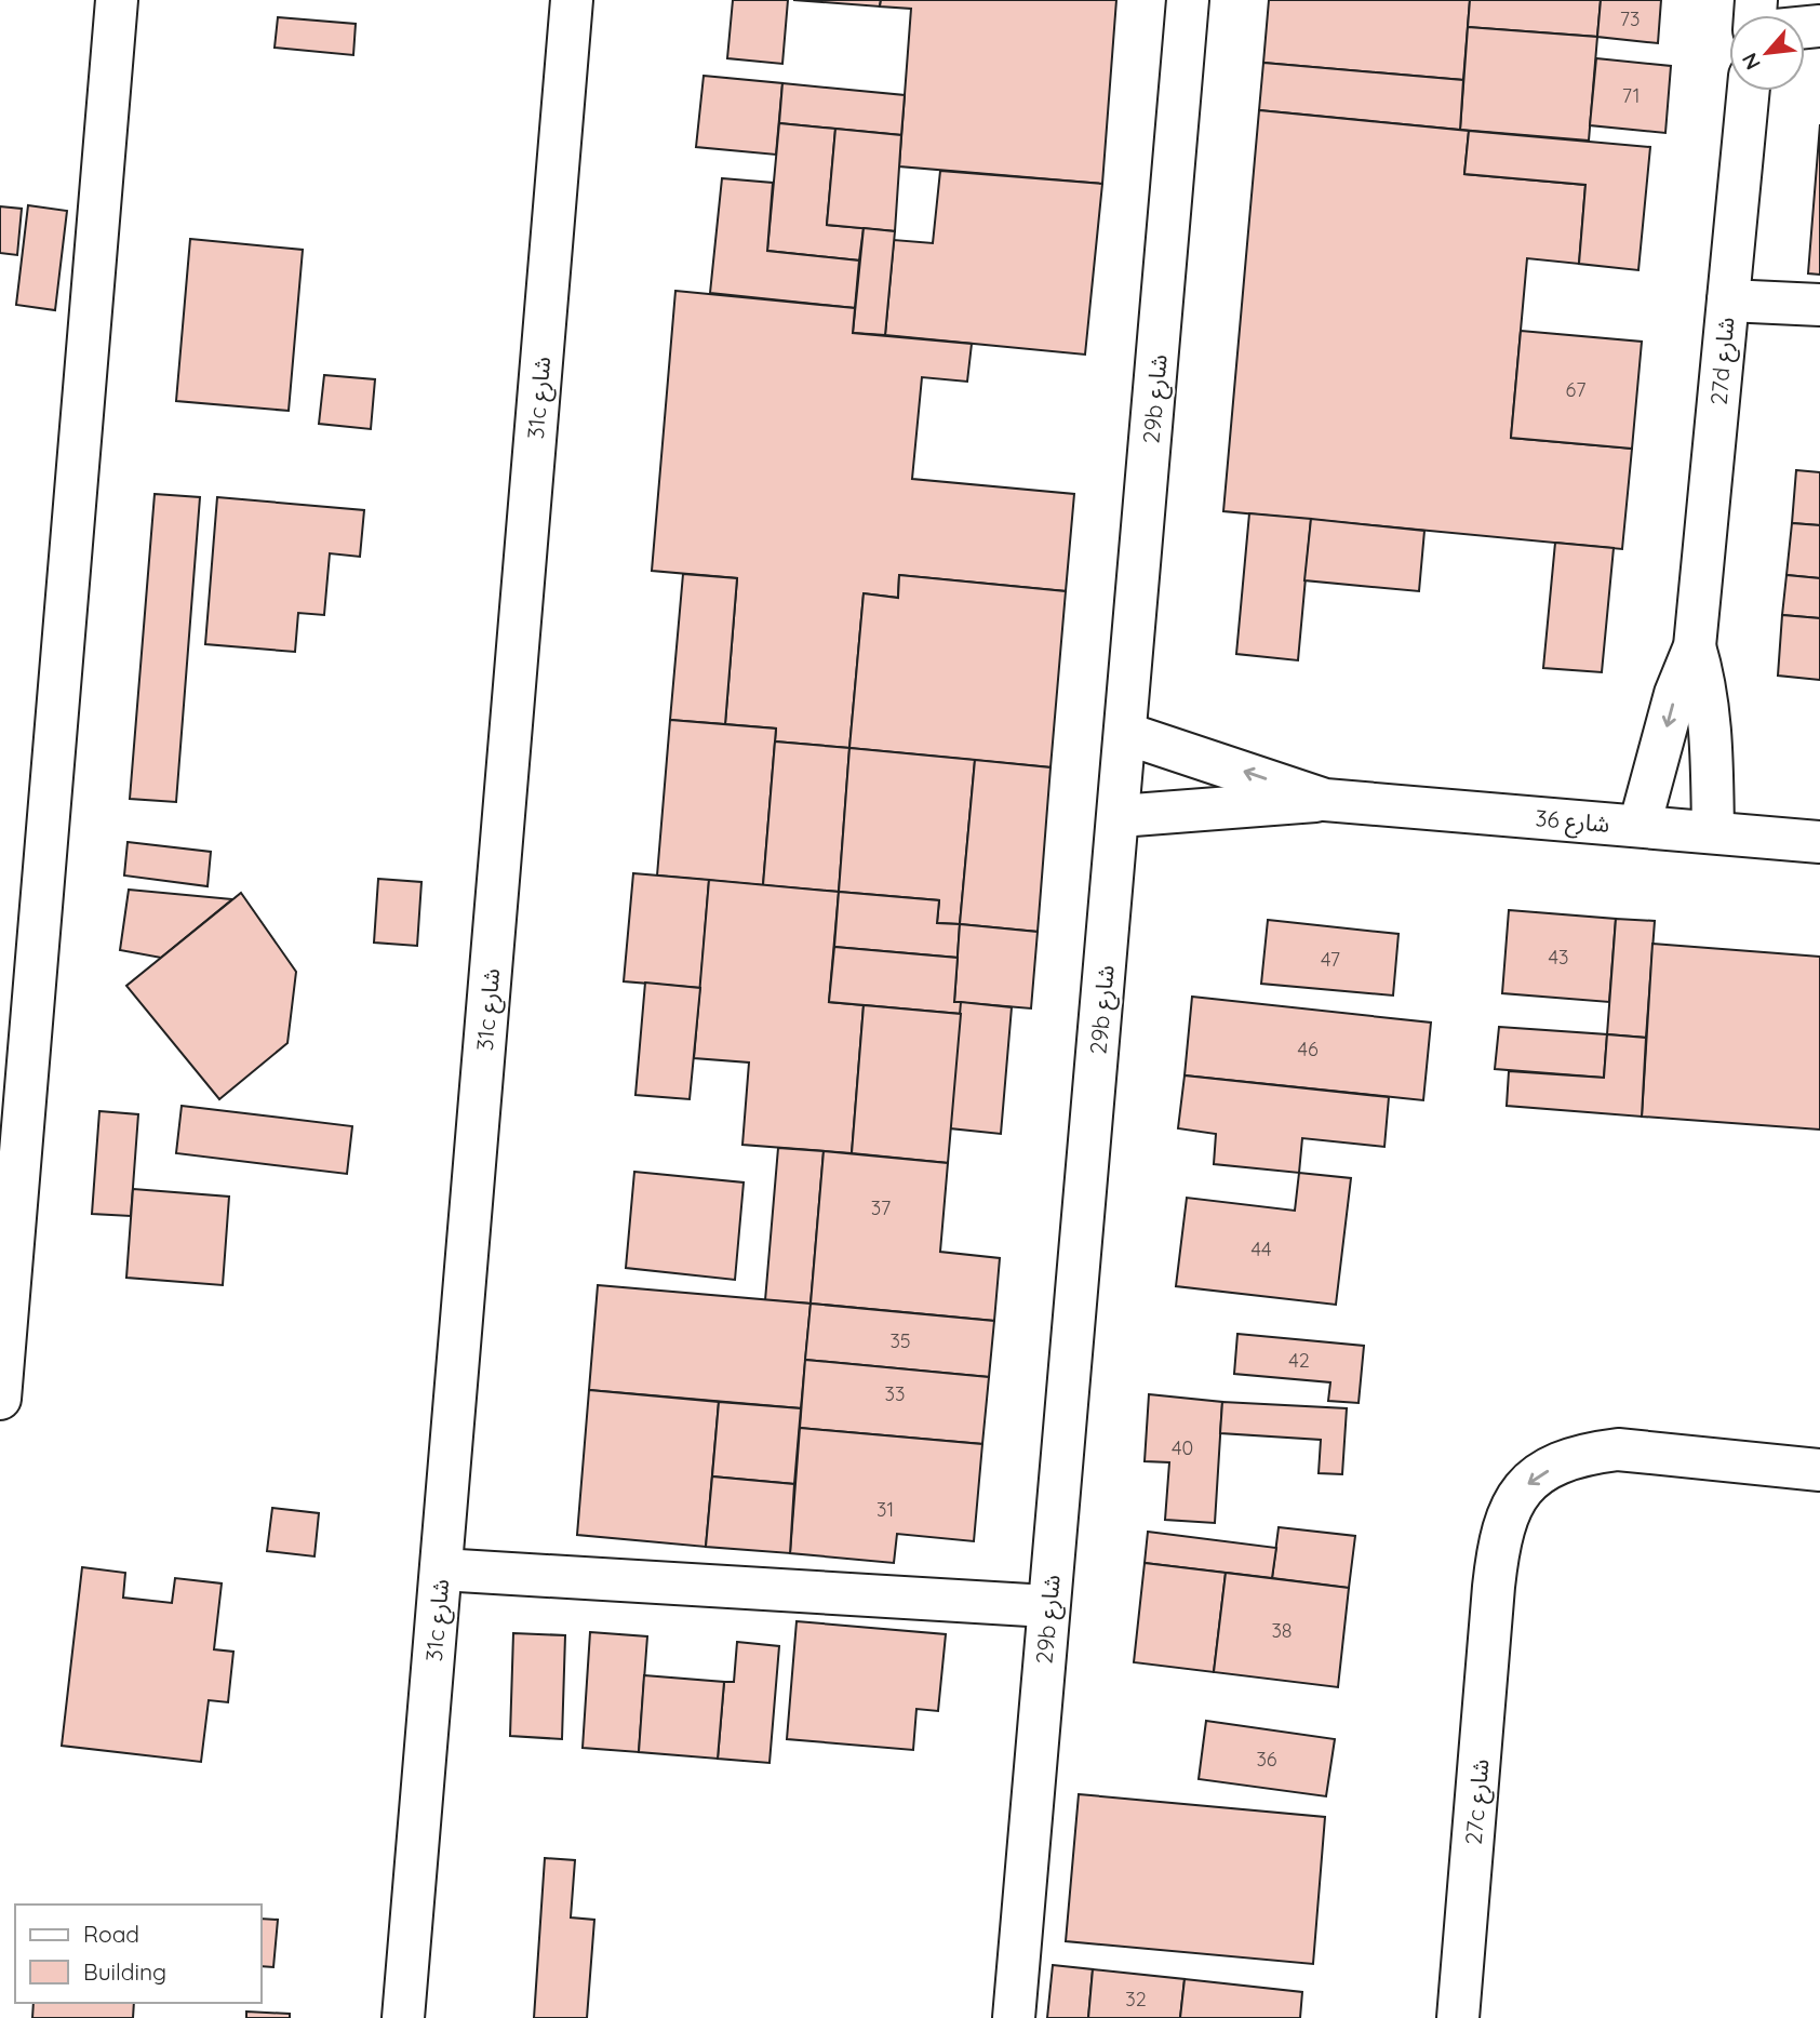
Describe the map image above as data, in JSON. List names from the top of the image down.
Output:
{
  "streets": {
    "street": [
      "27d شارع",
      "31c شارع",
      "29b شارع",
      "شارع 36",
      "27c شارع"
    ]
  },
  "crossings": [
    ["27d شارع", "شارع 36"],
    ["29b شارع", "شارع 36"]
  ],
  "house_numbers": [
    "73",
    "71",
    "67",
    "43",
    "47",
    "46",
    "37",
    "44",
    "35",
    "42",
    "33",
    "40",
    "31",
    "38",
    "36",
    "32"
  ],
  "legend": ["Road", "Building"],
  "north": "bottom left"
}
